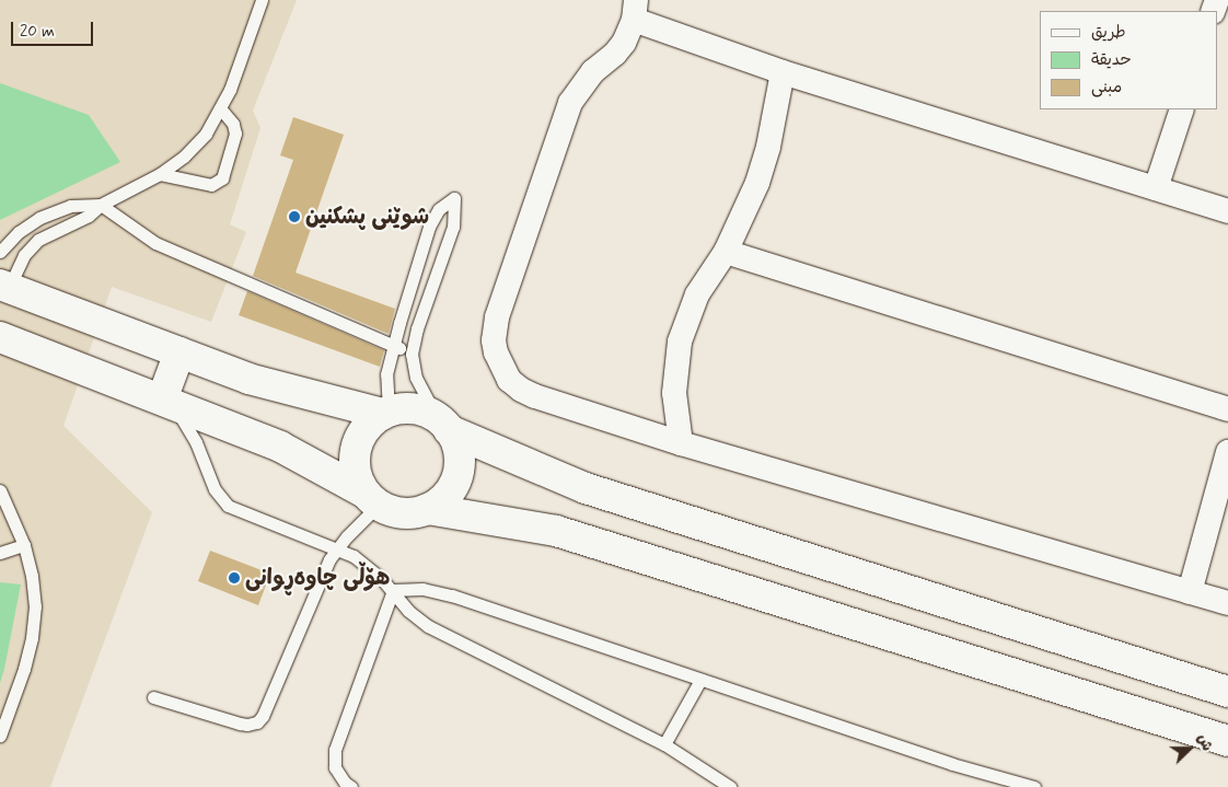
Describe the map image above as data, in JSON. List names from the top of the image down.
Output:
{
  "places": ["شوێنی پشکنین", "هۆڵی چاوەڕوانی"],
  "legend": ["طريق", "حديقة", "مبنى"],
  "scale_bar": "20 m",
  "north": "right"
}
